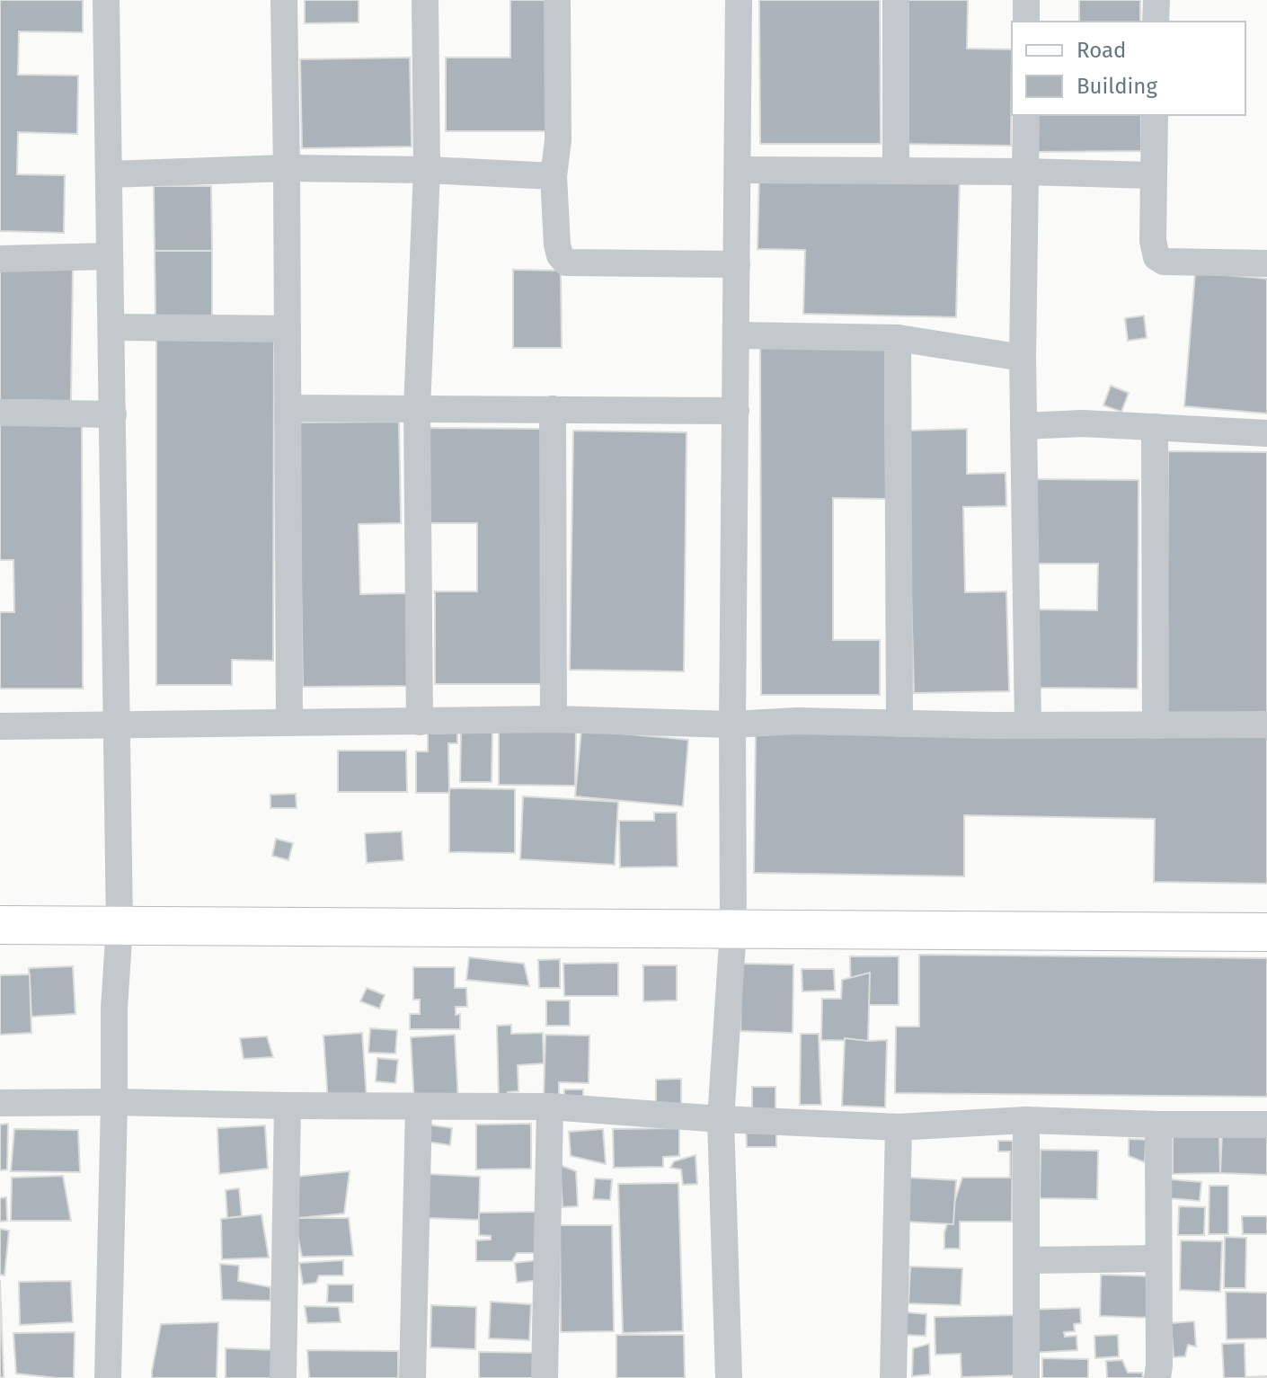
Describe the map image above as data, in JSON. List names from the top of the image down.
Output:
{
  "legend": ["Road", "Building"]
}
